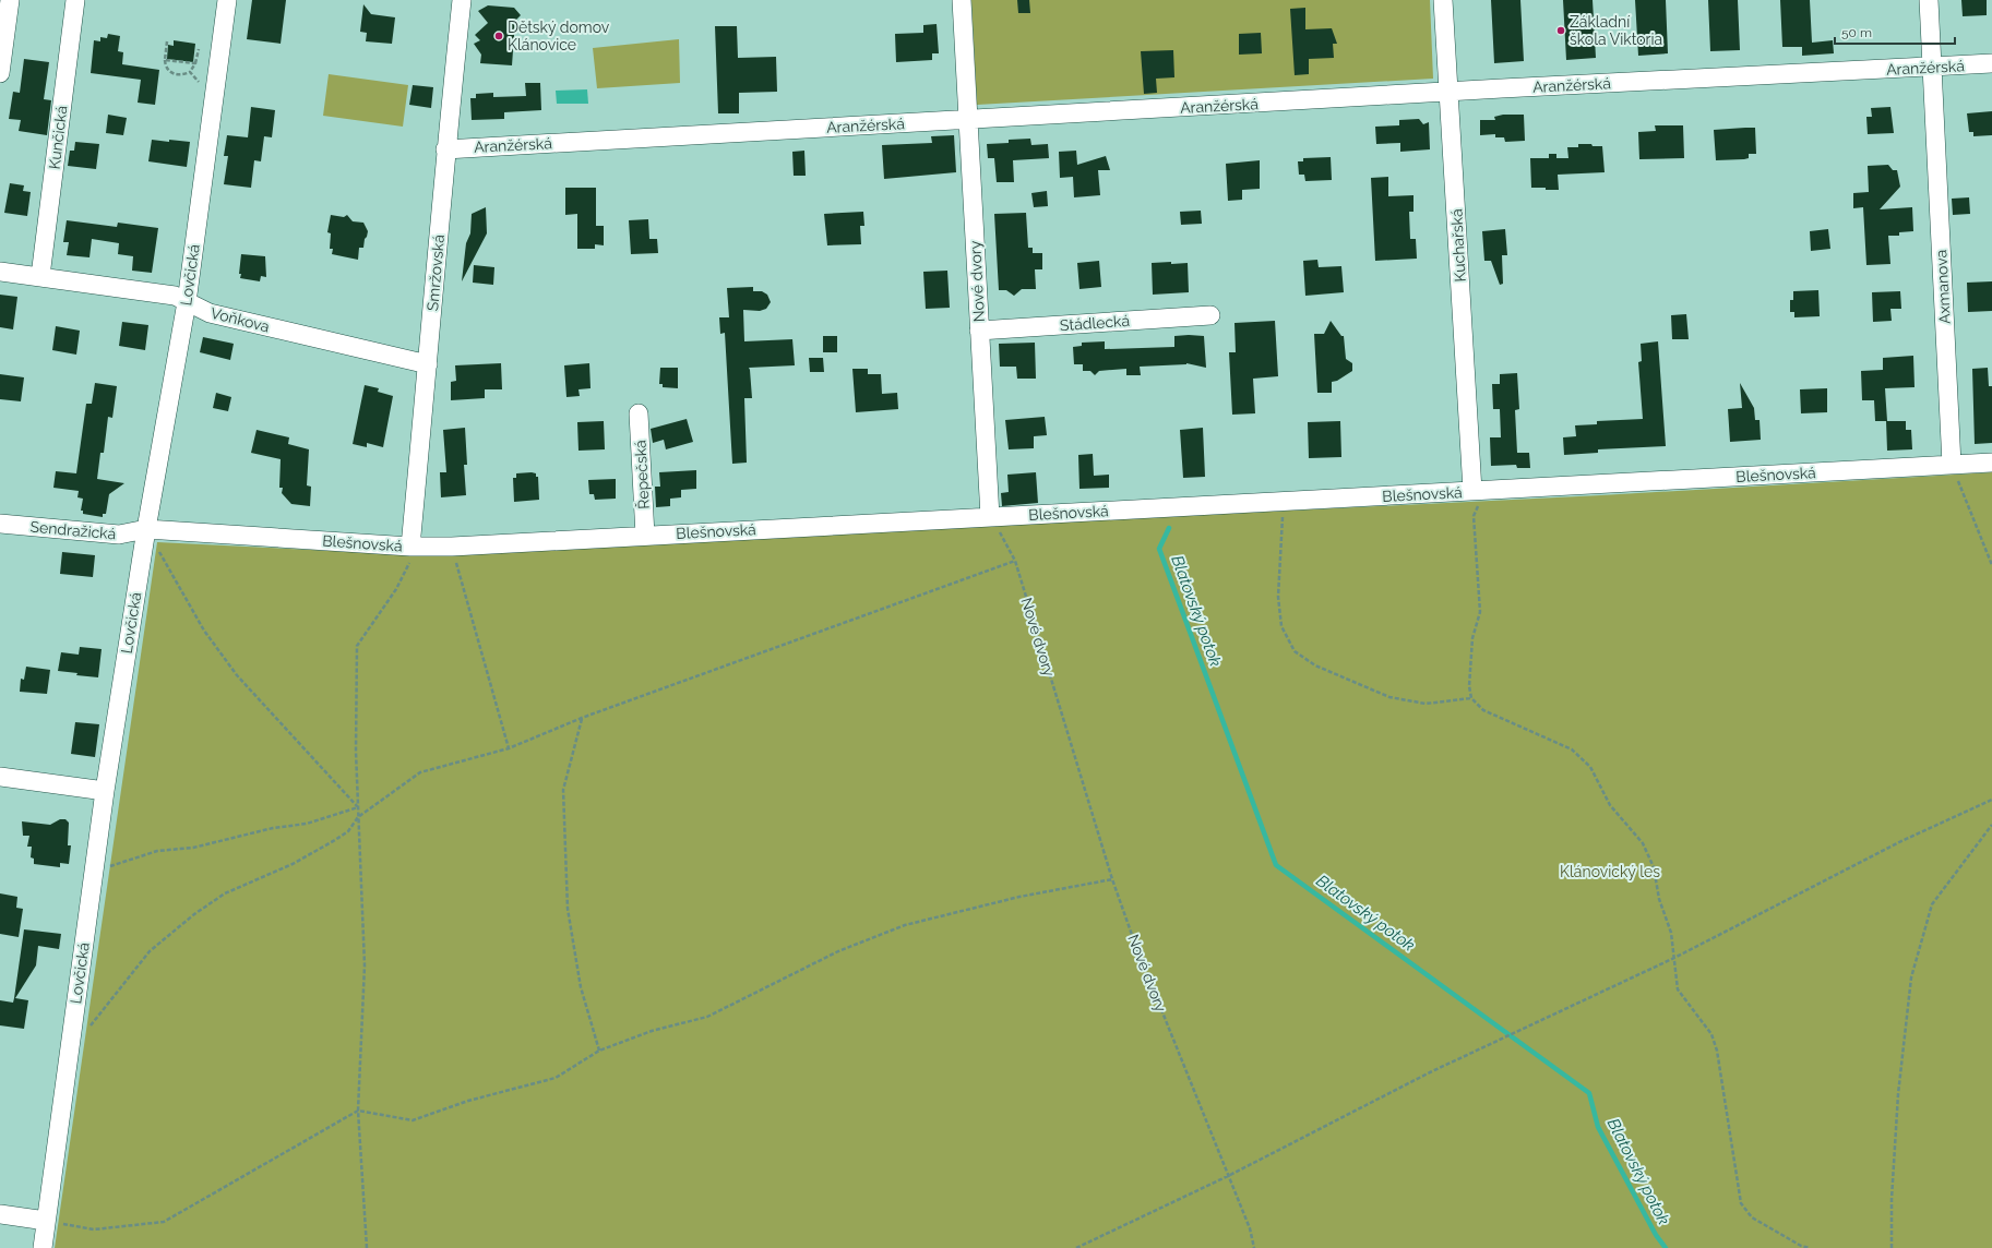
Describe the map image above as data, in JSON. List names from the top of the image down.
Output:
{
  "streets": {
    "street": [
      "Aranžérská",
      "Kunčická",
      "Kuchařská",
      "Smržovská",
      "Lovčická",
      "Nové dvory",
      "Axmanova",
      "Voňkova",
      "Stádlecká",
      "Řepečská",
      "Blešnovská",
      "Sendražická"
    ]
  },
  "crossings": [
    ["Aranžérská", "Kuchařská"],
    ["Aranžérská", "Smržovská"],
    ["Aranžérská", "Nové dvory"],
    ["Aranžérská", "Axmanova"],
    ["Kunčická", "Voňkova"],
    ["Kuchařská", "Blešnovská"],
    ["Smržovská", "Voňkova"],
    ["Smržovská", "Blešnovská"],
    ["Lovčická", "Voňkova"],
    ["Lovčická", "Blešnovská"],
    ["Lovčická", "Sendražická"],
    ["Nové dvory", "Stádlecká"],
    ["Nové dvory", "Blešnovská"],
    ["Axmanova", "Blešnovská"],
    ["Řepečská", "Blešnovská"],
    ["Blešnovská", "Sendražická"]
  ],
  "water": ["Blatovský potok"],
  "parks": ["Klánovický les"],
  "places": ["Základní škola Viktoria", "Dětský domov Klánovice"],
  "scale_bar": "50 m"
}
